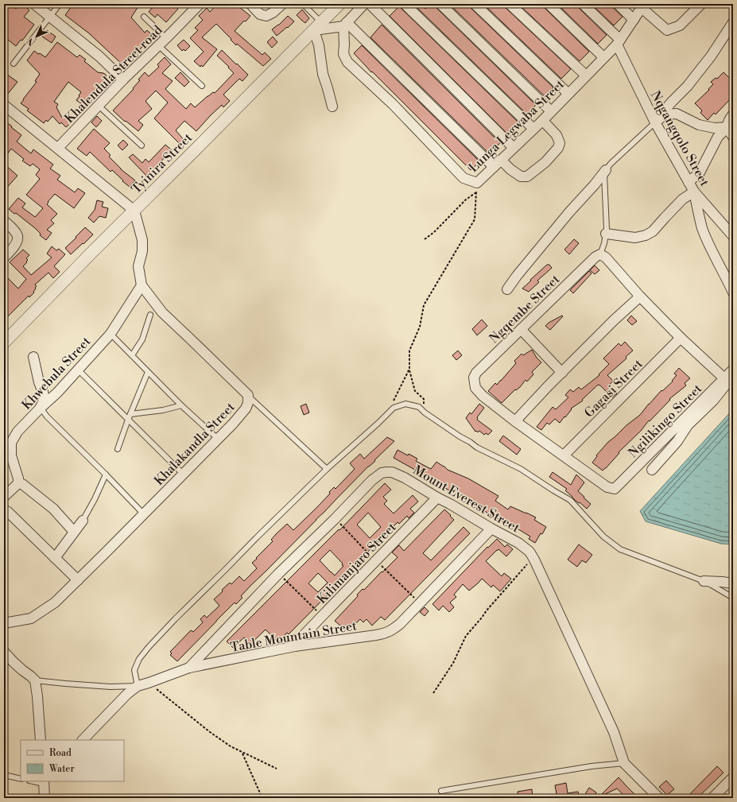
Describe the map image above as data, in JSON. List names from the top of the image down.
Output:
{
  "streets": {
    "street": [
      "Khalendula Street road",
      "Lunga Legwaba Street",
      "Nqgangqolo Street",
      "Tyinira Street",
      "Ngqembe Street",
      "Khwebula Street",
      "Gagasi Street",
      "Ngilikingo Street",
      "Khalakandla Street",
      "Mount Everest Street",
      "Kilimanjaro Street",
      "Table Mountain Street"
    ]
  },
  "crossings": [
    ["Lunga Legwaba Street", "Nqgangqolo Street"],
    ["Tyinira Street", "Khalakandla Street"],
    ["Ngqembe Street", "Gagasi Street"],
    ["Ngqembe Street", "Ngilikingo Street"],
    ["Khwebula Street", "Khalakandla Street"],
    ["Mount Everest Street", "Kilimanjaro Street"],
    ["Mount Everest Street", "Table Mountain Street"],
    ["Kilimanjaro Street", "Table Mountain Street"]
  ],
  "legend": ["Road", "Water"],
  "north": "bottom left"
}
